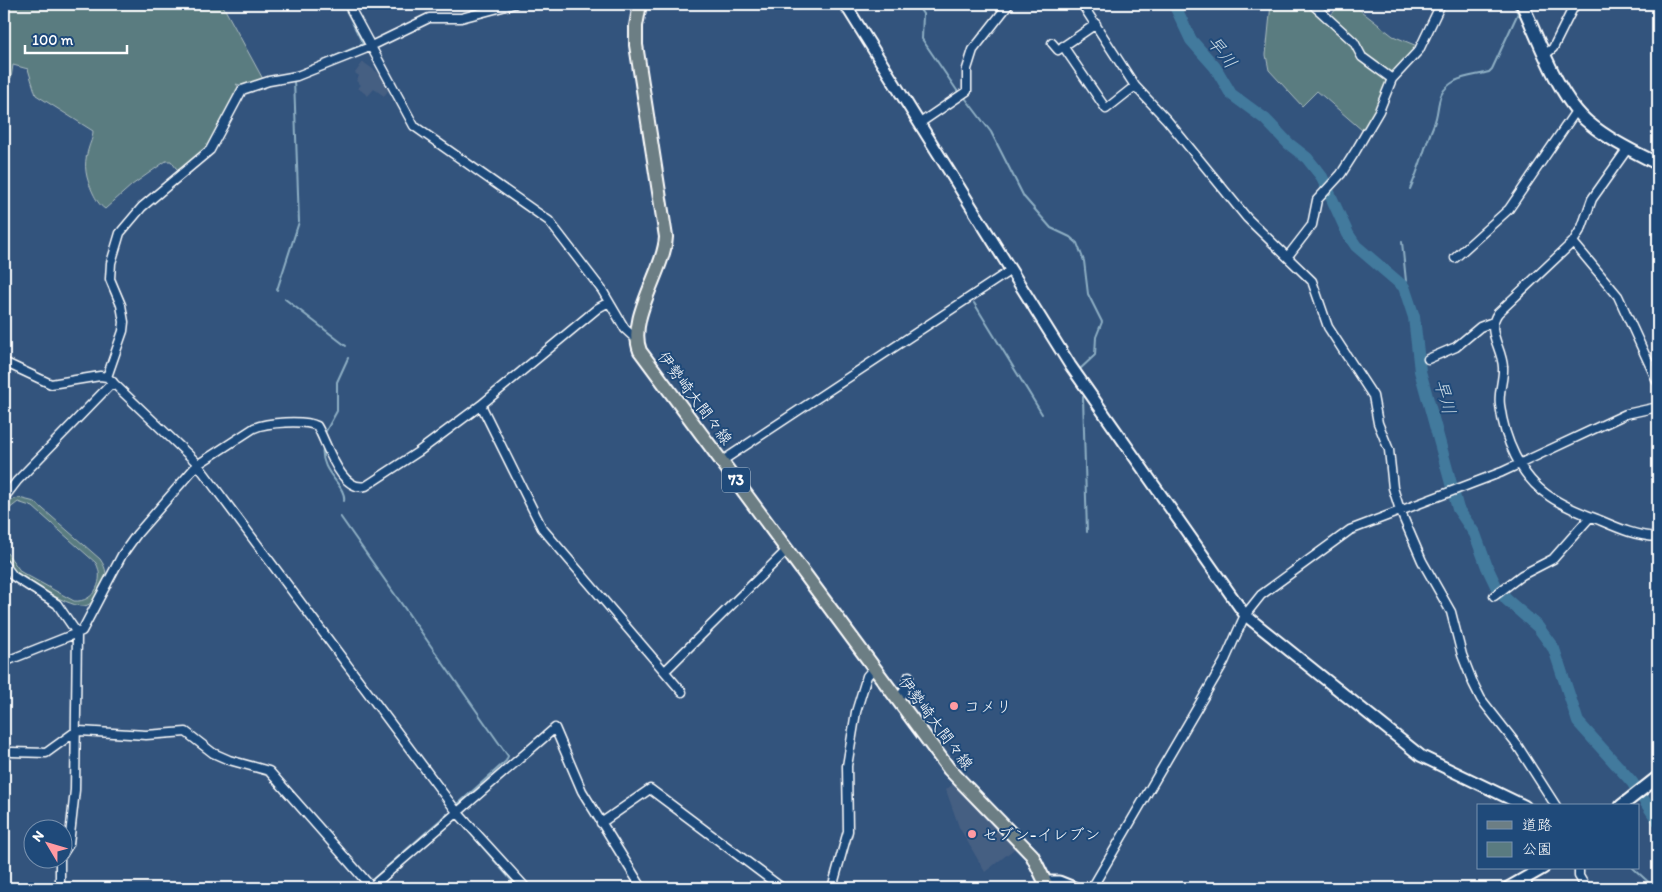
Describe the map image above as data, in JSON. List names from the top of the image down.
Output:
{
  "streets": {
    "main road": ["伊勢崎大間々線", "73"]
  },
  "water": ["早川"],
  "places": ["コメリ", "セブン-イレブン"],
  "legend": ["道路", "公園"],
  "scale_bar": "100 m",
  "north": "top left"
}
